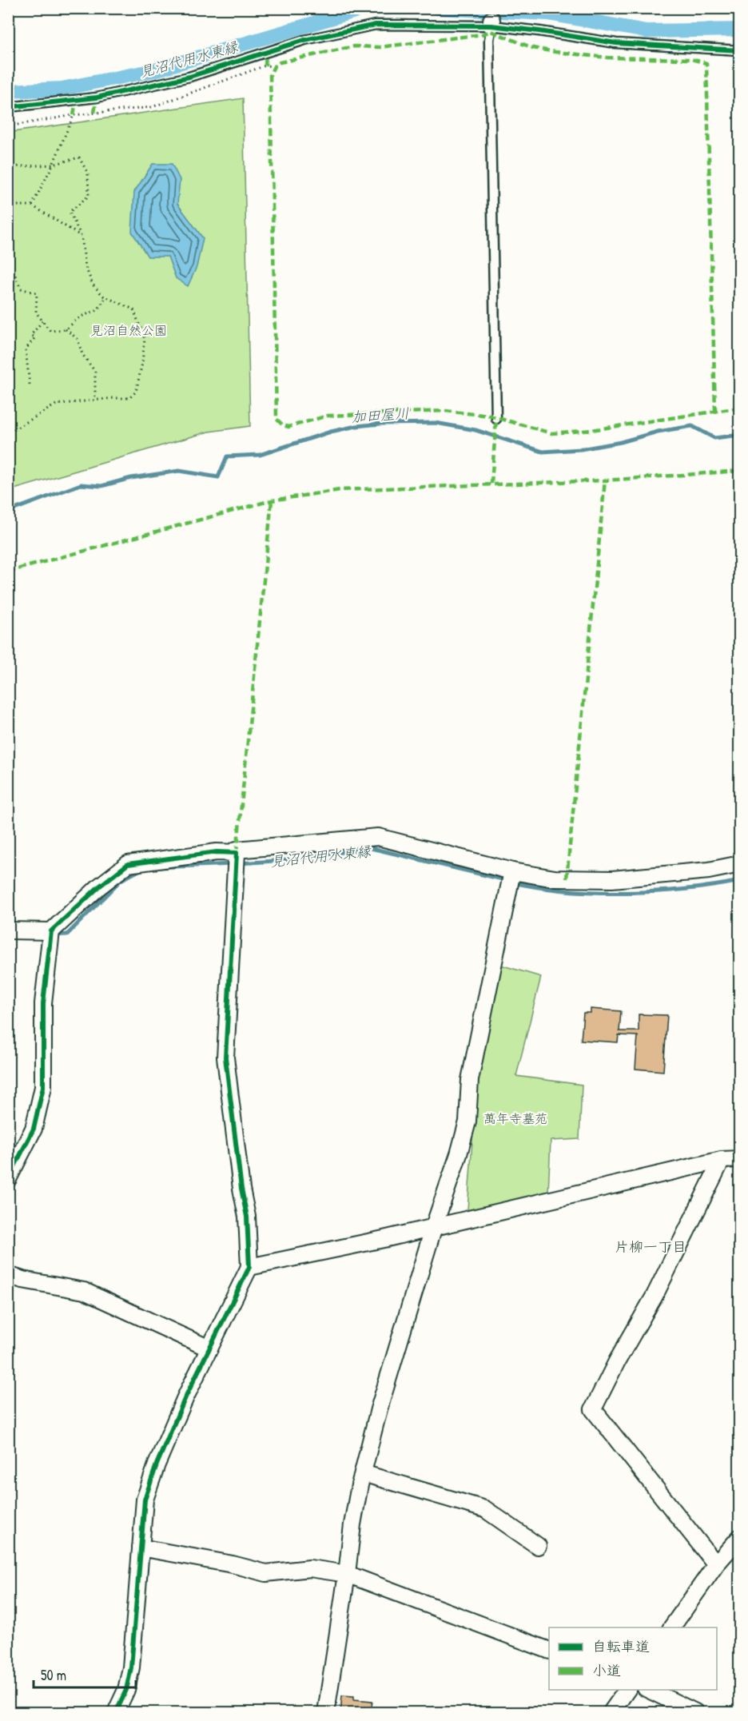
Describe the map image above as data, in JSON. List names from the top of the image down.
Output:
{
  "districts": ["片柳一丁目"],
  "water": ["見沼代用水東縁", "加田屋川"],
  "parks": ["見沼自然公園", "萬年寺墓苑"],
  "legend": ["自転車道", "小道"],
  "scale_bar": "50 m"
}
